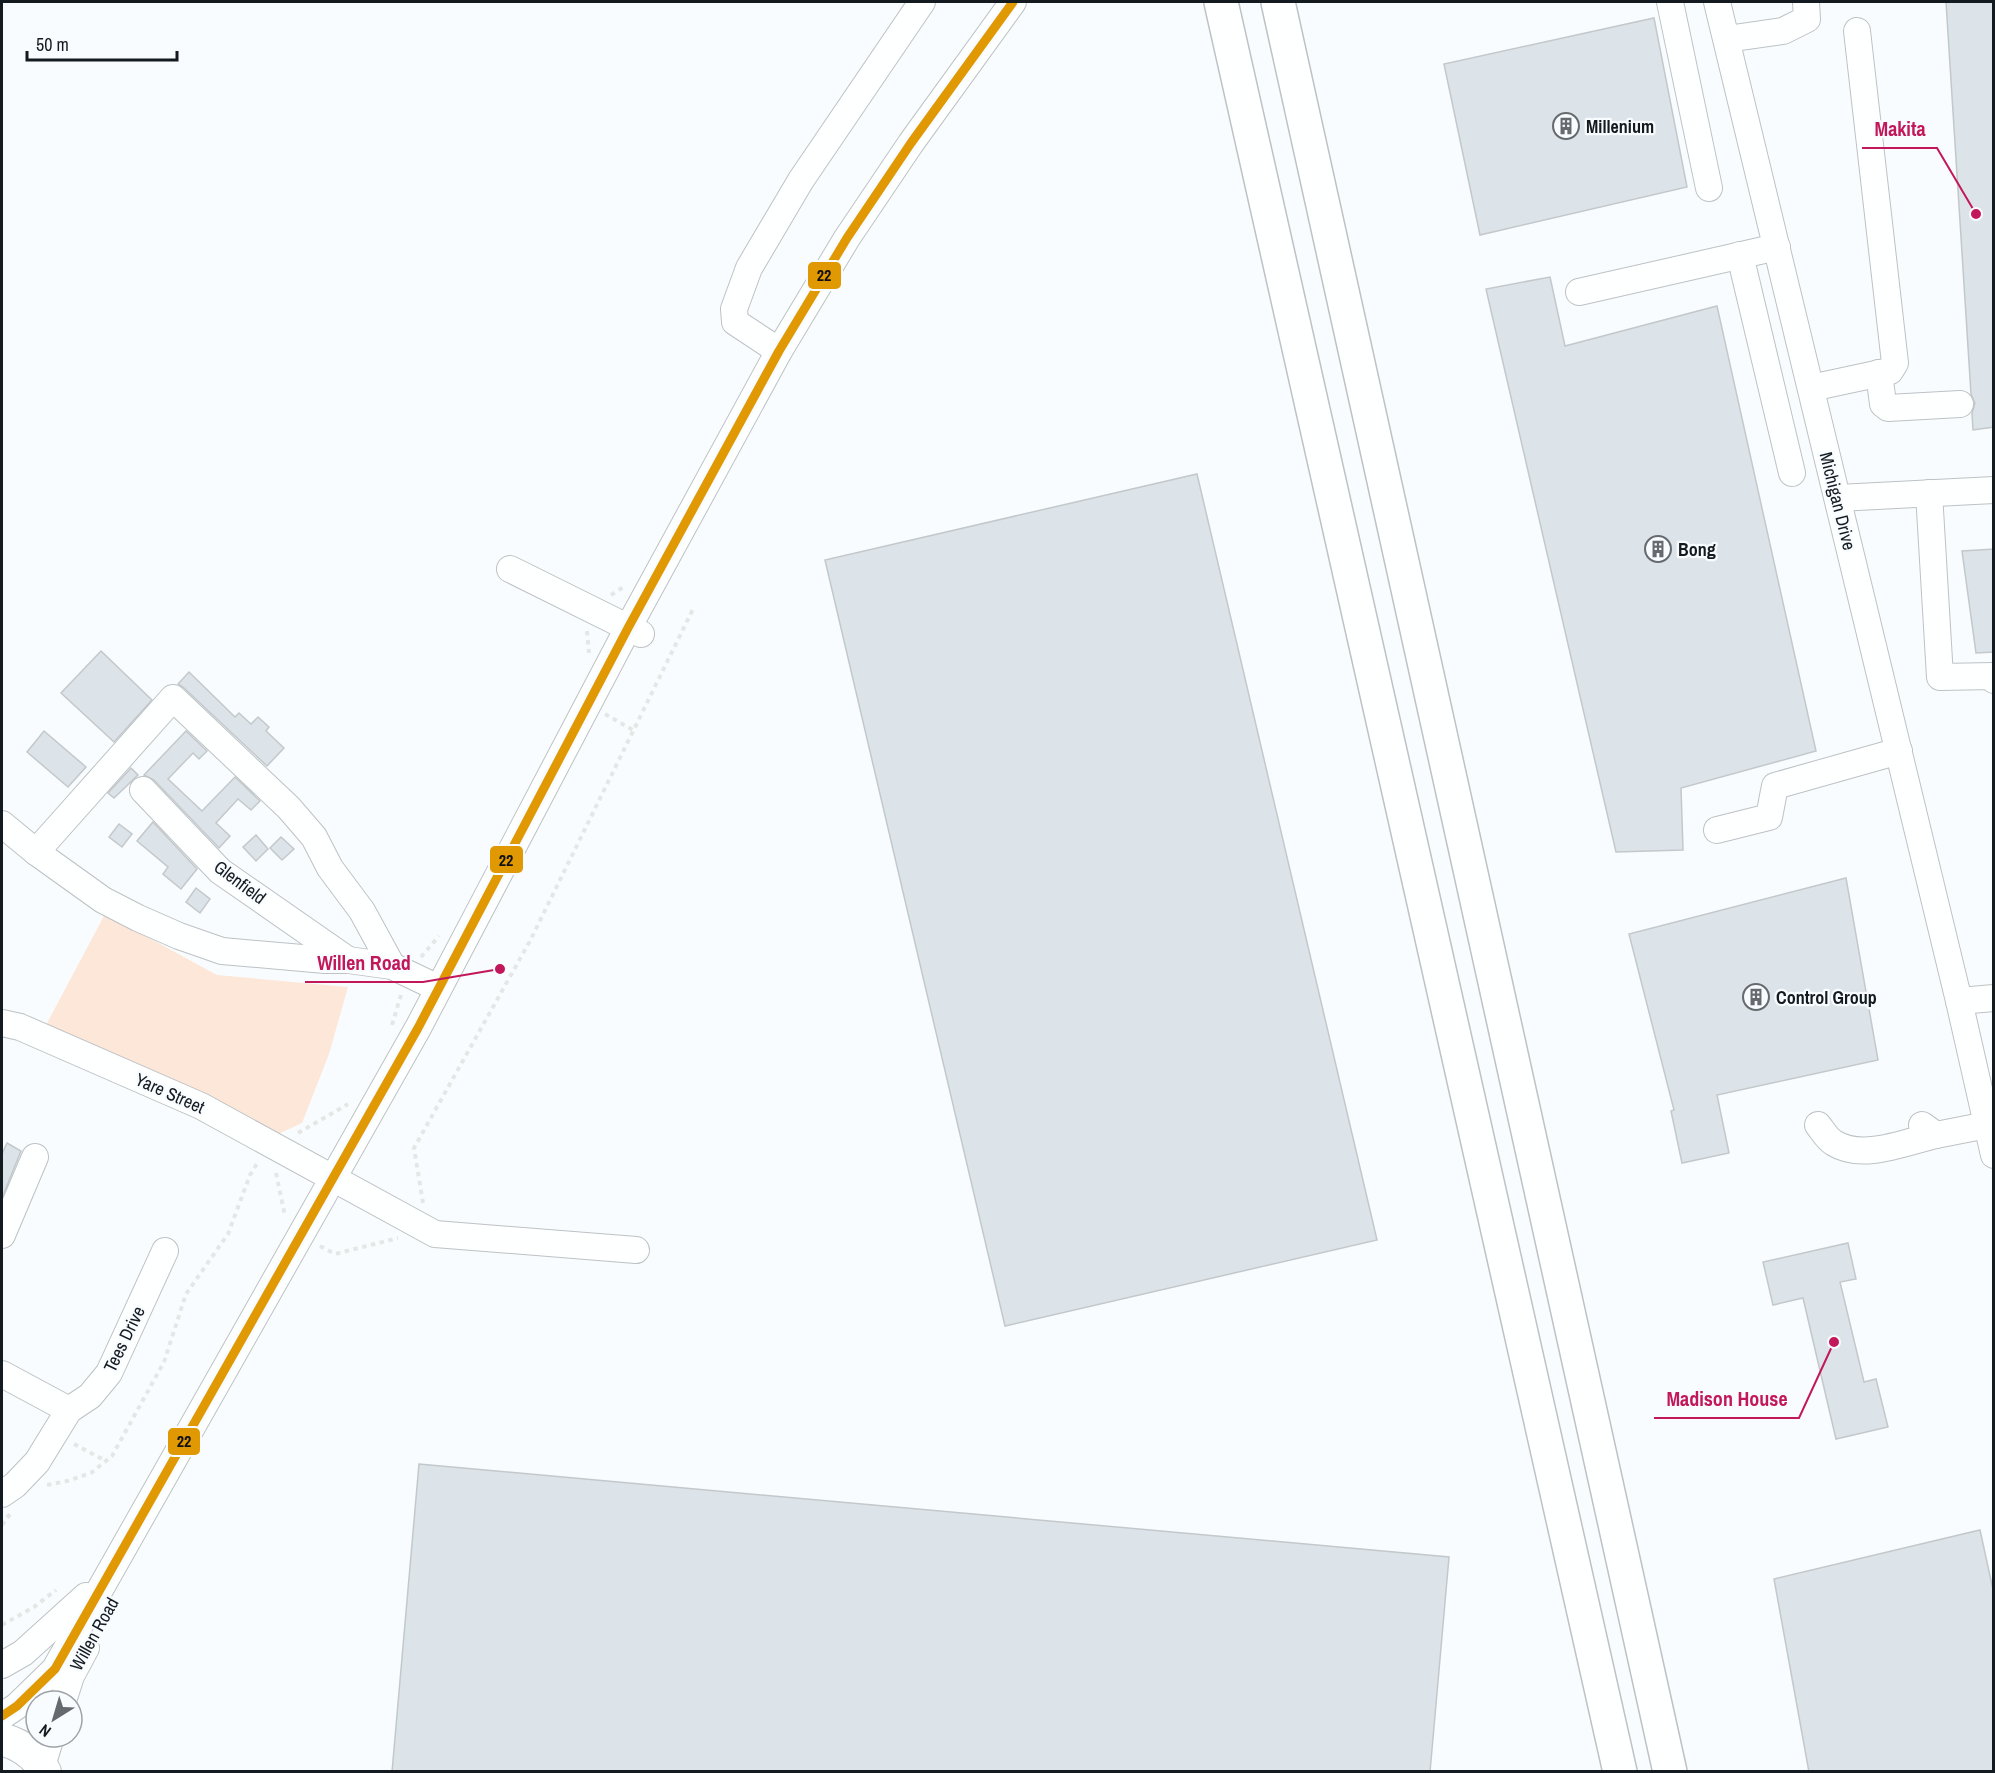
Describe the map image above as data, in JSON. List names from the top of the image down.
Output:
{
  "streets": {
    "street": [
      "Michigan Drive",
      "Glenfield",
      "Yare Street",
      "Tees Drive",
      "Willen Road"
    ]
  },
  "crossings": [
    ["Yare Street", "Willen Road"]
  ],
  "places": {
    "building": ["Millenium", "Bong", "Control Group"],
    "other": ["Makita", "Willen Road", "Madison House"]
  },
  "lines": ["transit line 22"],
  "scale_bar": "50 m",
  "north": "bottom left"
}
